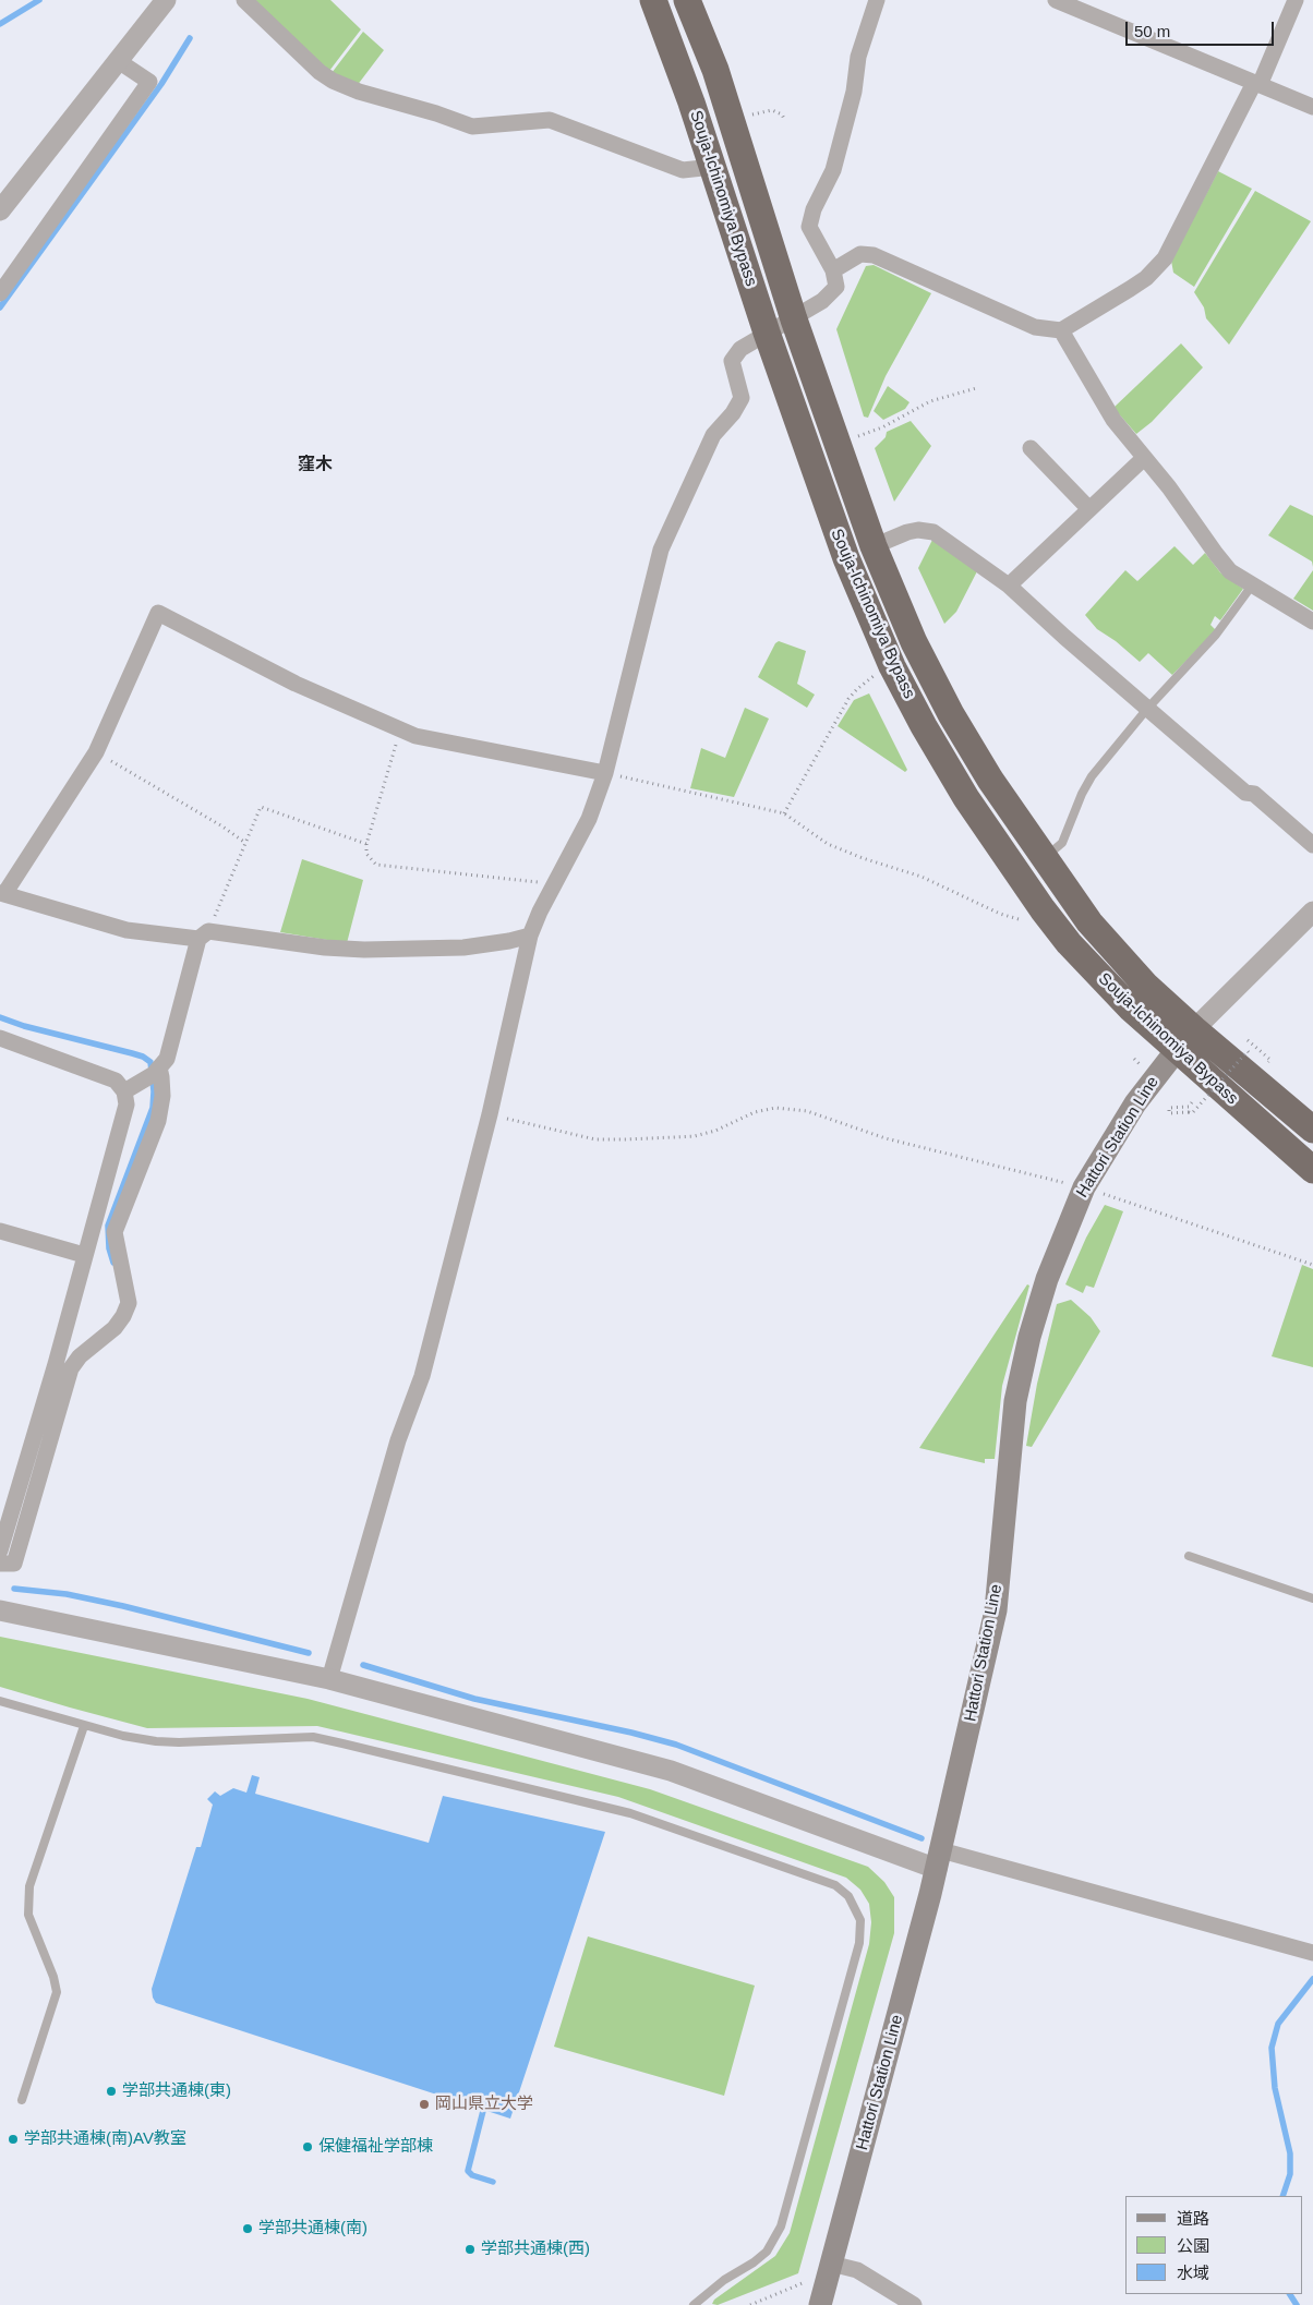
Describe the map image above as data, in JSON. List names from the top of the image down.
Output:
{
  "streets": {
    "highway": ["Souja-Ichinomiya Bypass"],
    "main road": ["Hattori Station Line"]
  },
  "crossings": [
    ["Souja-Ichinomiya Bypass", "Hattori Station Line"]
  ],
  "districts": ["窪木"],
  "places": [
    "学部共通棟(東)",
    "岡山県立大学",
    "学部共通棟(南)AV教室",
    "保健福祉学部棟",
    "学部共通棟(南)",
    "学部共通棟(西)"
  ],
  "legend": ["道路", "公園", "水域"],
  "scale_bar": "50 m"
}
